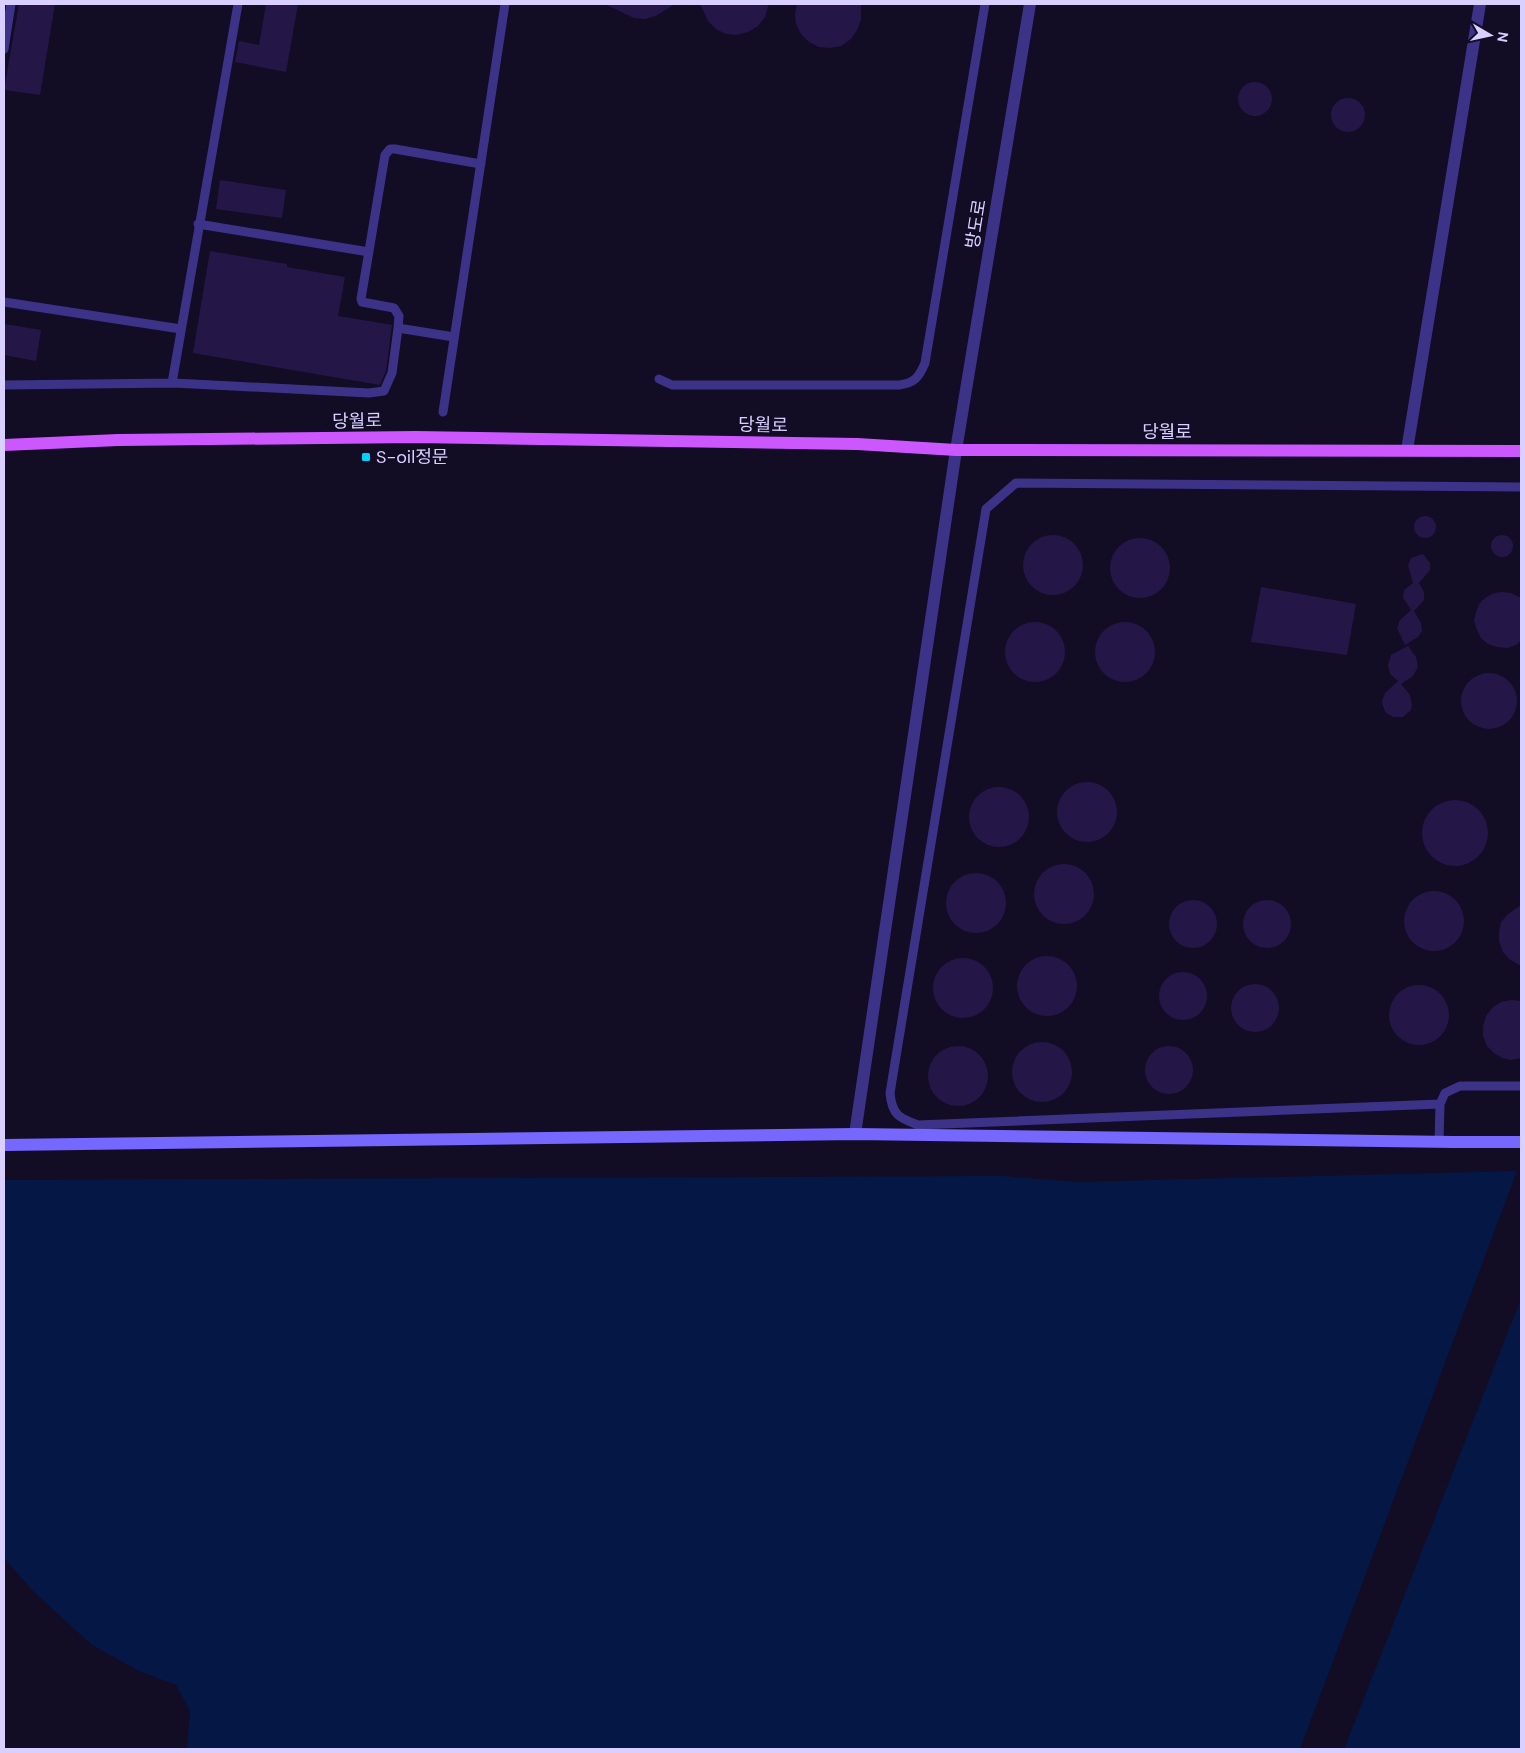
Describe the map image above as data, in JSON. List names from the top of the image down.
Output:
{
  "streets": {
    "main road": ["당월로"],
    "street": ["방도로"]
  },
  "crossings": [
    ["방도로", "당월로"]
  ],
  "places": {
    "transit": ["S-oil정문"]
  },
  "north": "right"
}
